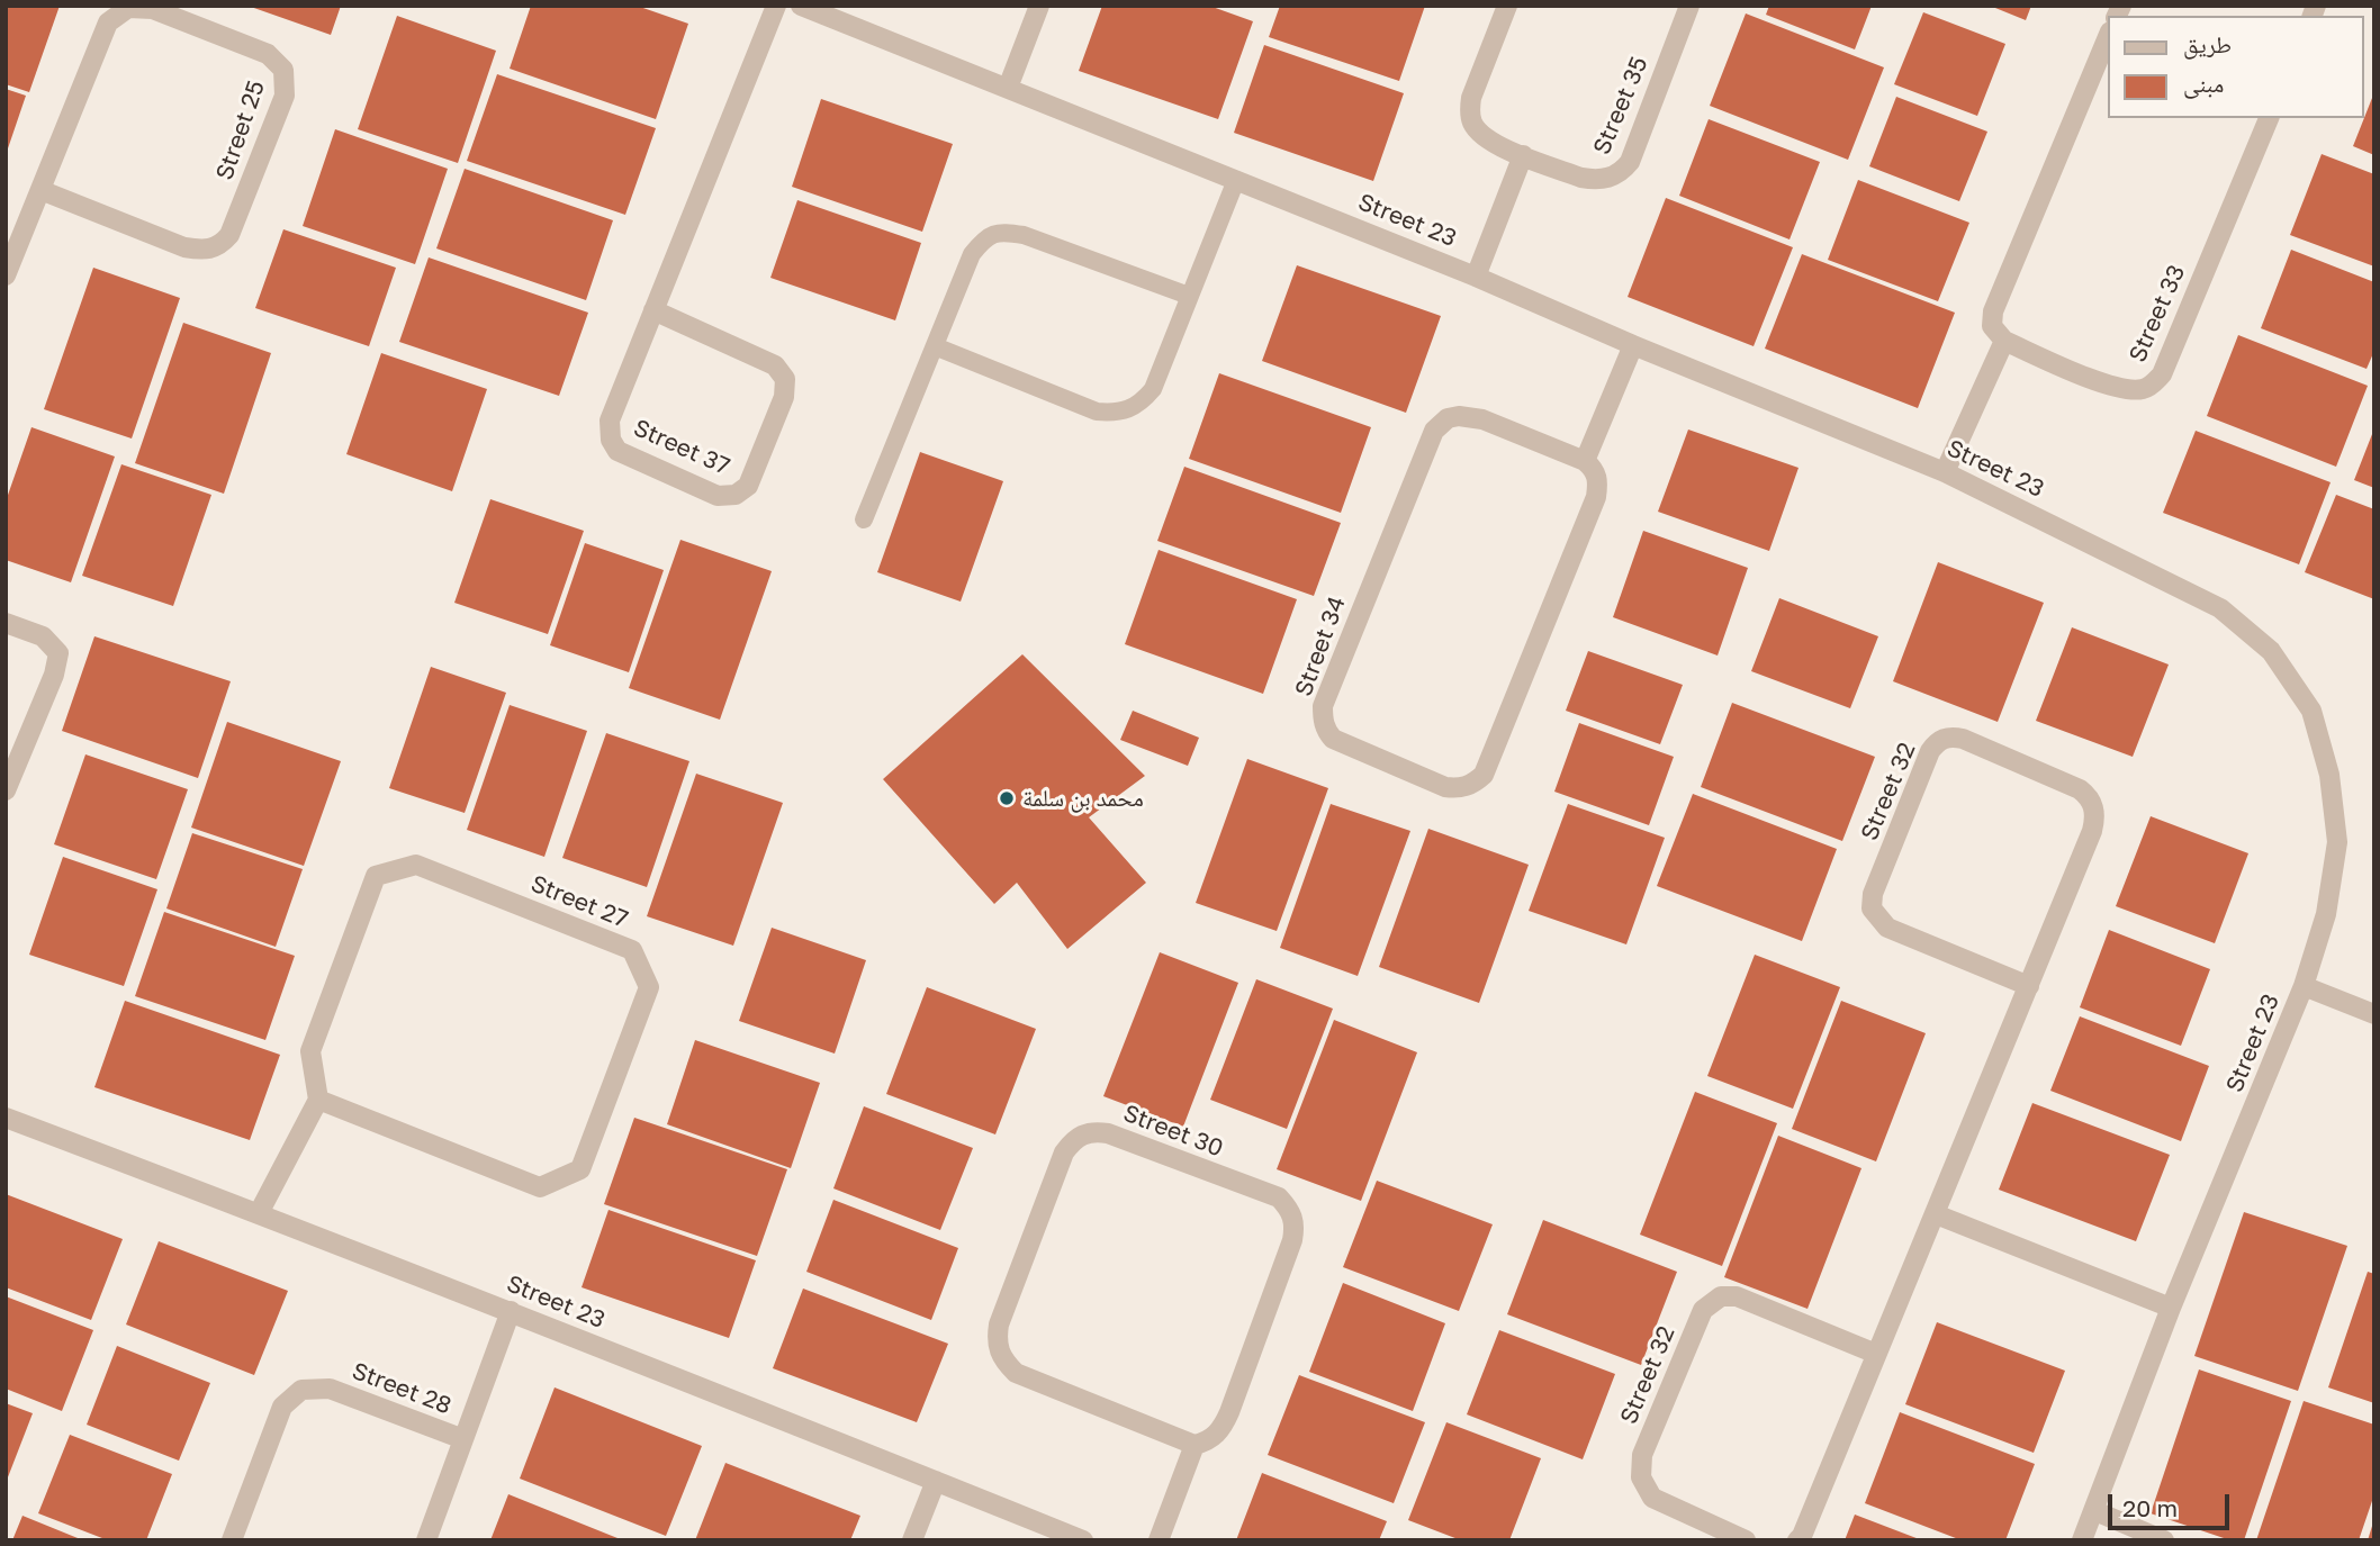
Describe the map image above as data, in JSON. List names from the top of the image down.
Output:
{
  "streets": {
    "street": [
      "Street 35",
      "Street 25",
      "Street 23",
      "Street 33",
      "Street 37",
      "Street 34",
      "Street 32",
      "Street 27",
      "Street 30",
      "Street 28"
    ]
  },
  "crossings": [
    ["Street 23", "Street 28"]
  ],
  "places": ["محمد بن سلمة"],
  "legend": ["طريق", "مبنى"],
  "scale_bar": "20 m"
}
